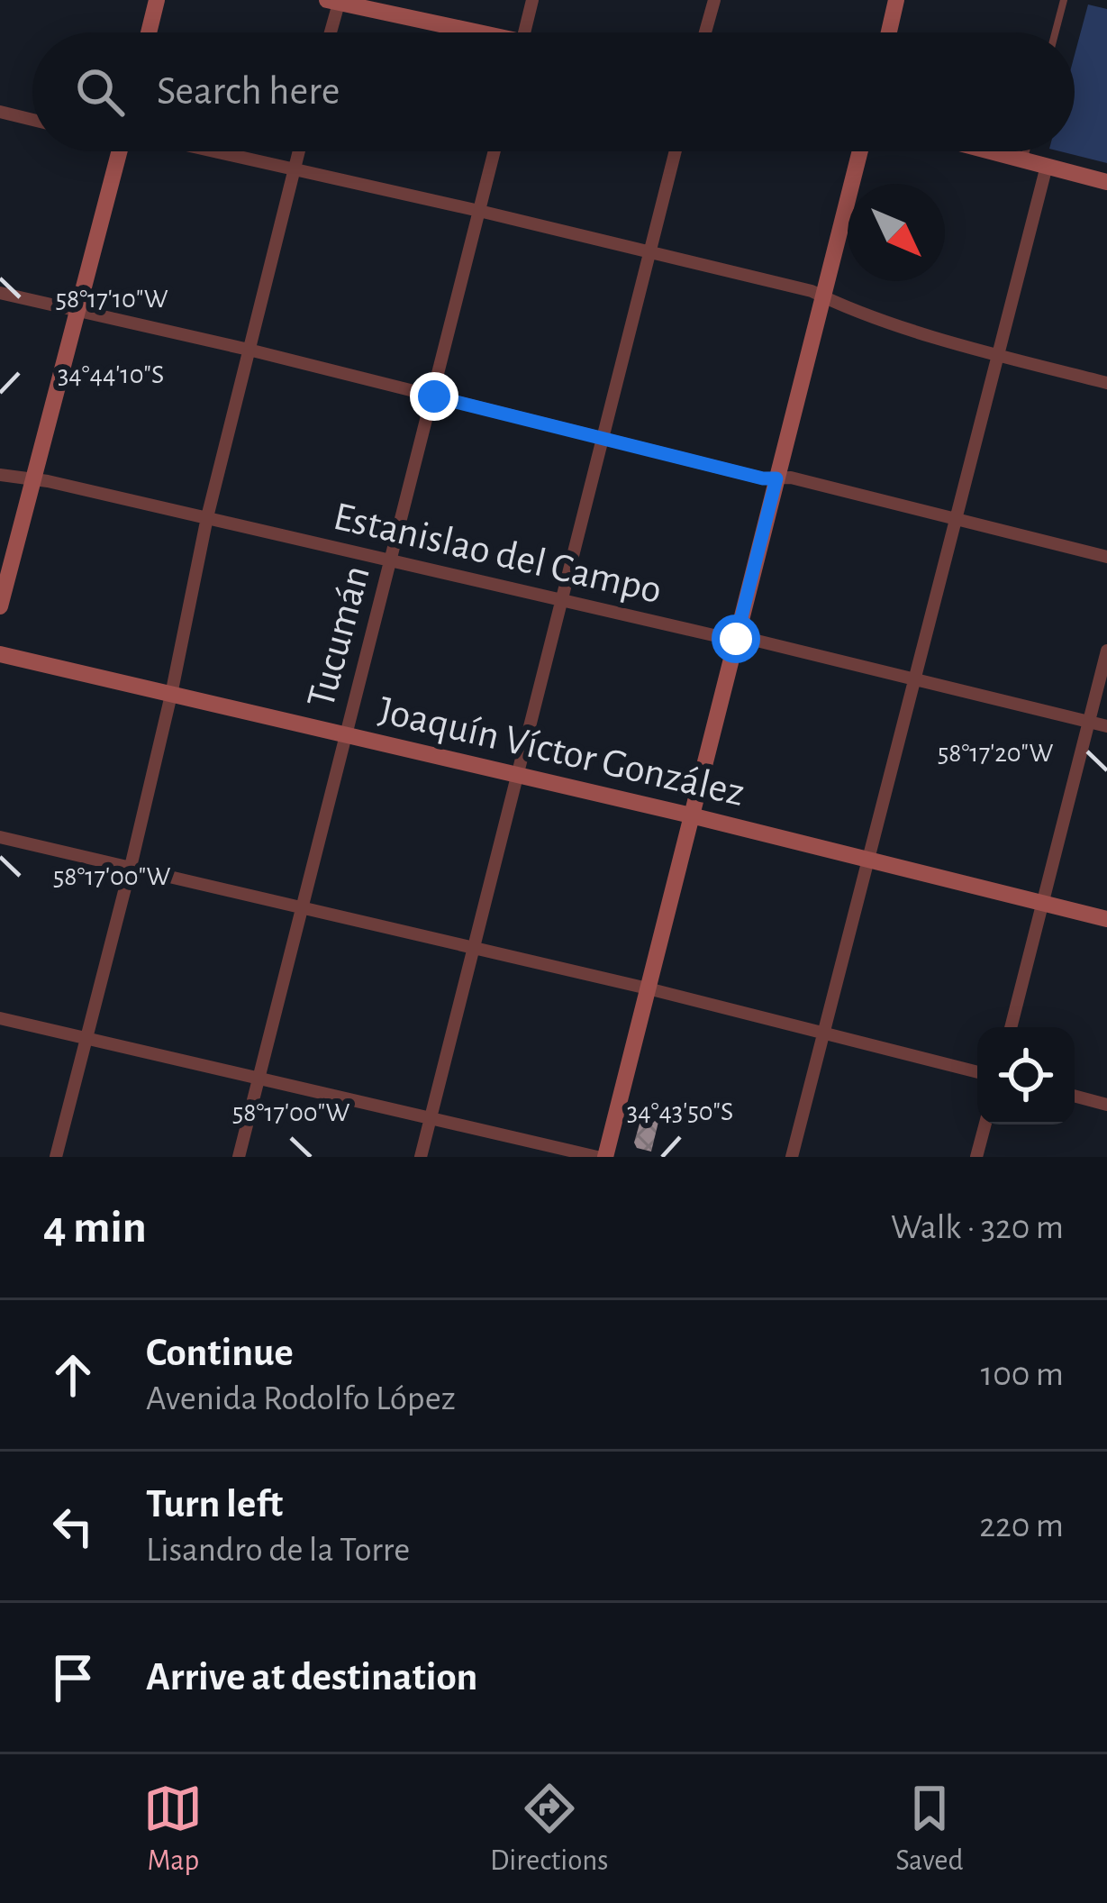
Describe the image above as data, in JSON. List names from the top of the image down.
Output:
{
  "streets": {
    "street": ["Estanislao del Campo", "Tucumán", "Joaquín Víctor González"]
  },
  "crossings": [
    ["Estanislao del Campo", "Tucumán"],
    ["Tucumán", "Joaquín Víctor González"]
  ],
  "north": "bottom right",
  "page": {
    "search": "Search here",
    "heading": ["4 min", "Walk · 320 m"],
    "list": [
      ["Continue", "Avenida Rodolfo López", "100 m"],
      ["Turn left", "Lisandro de la Torre", "220 m"],
      "Arrive at destination"
    ],
    "nav": ["Map", "Directions", "Saved"]
  },
  "coordinates": [
    "58°17'10\"W",
    "34°44'10\"S",
    "58°17'20\"W",
    "58°17'00\"W",
    "34°43'50\"S"
  ]
}
